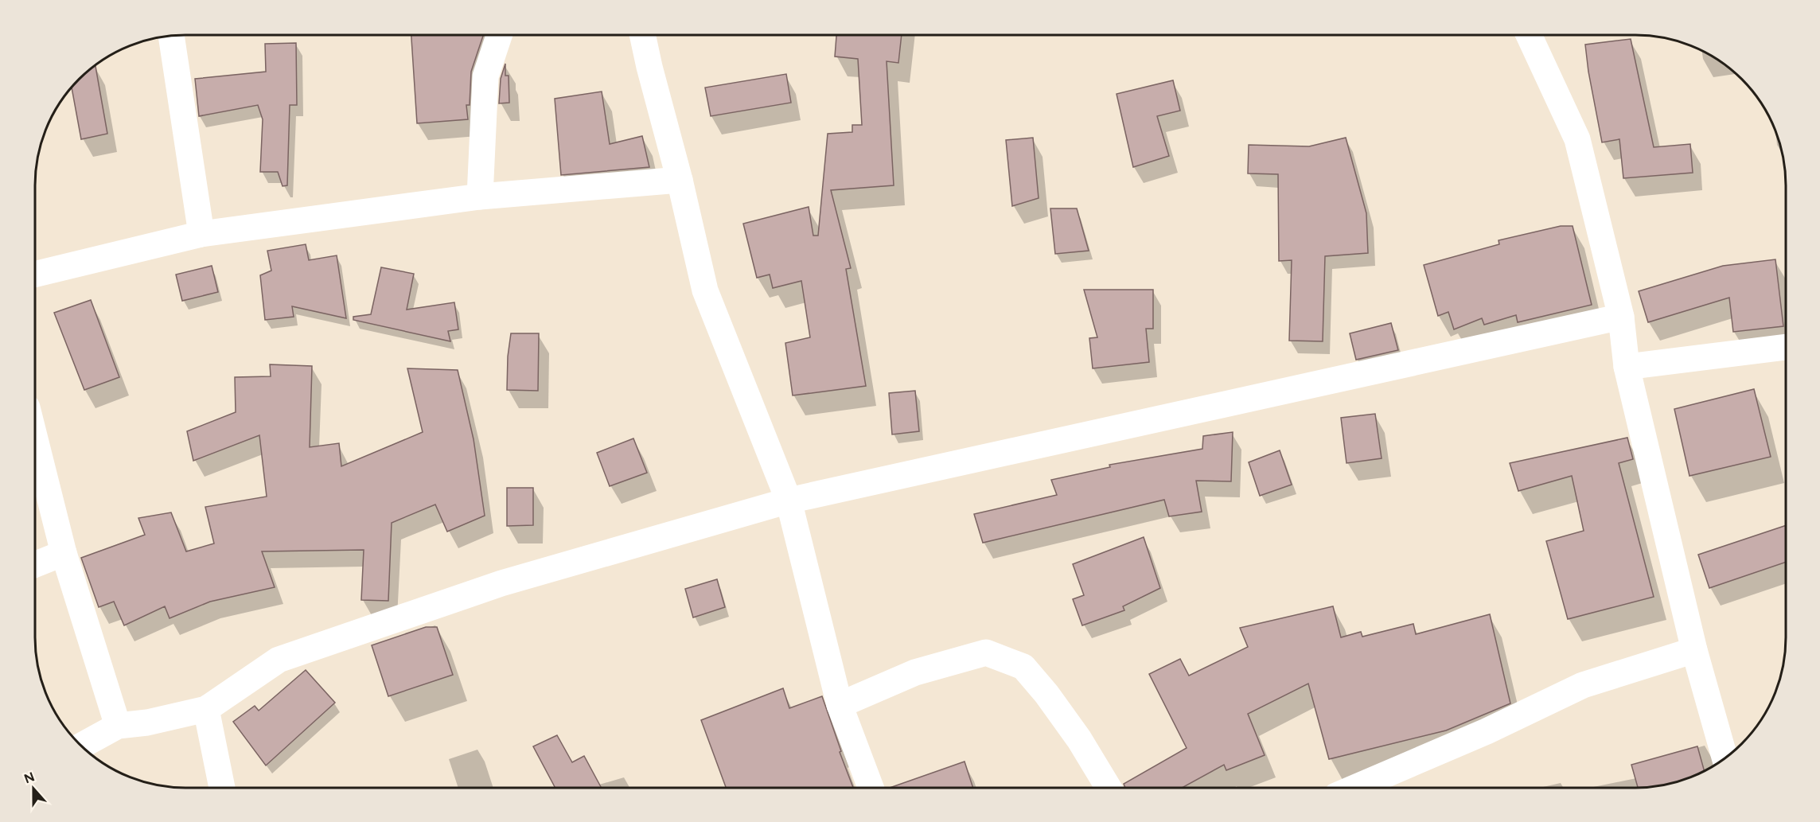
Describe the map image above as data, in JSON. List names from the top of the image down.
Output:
{
  "north": "top"
}
